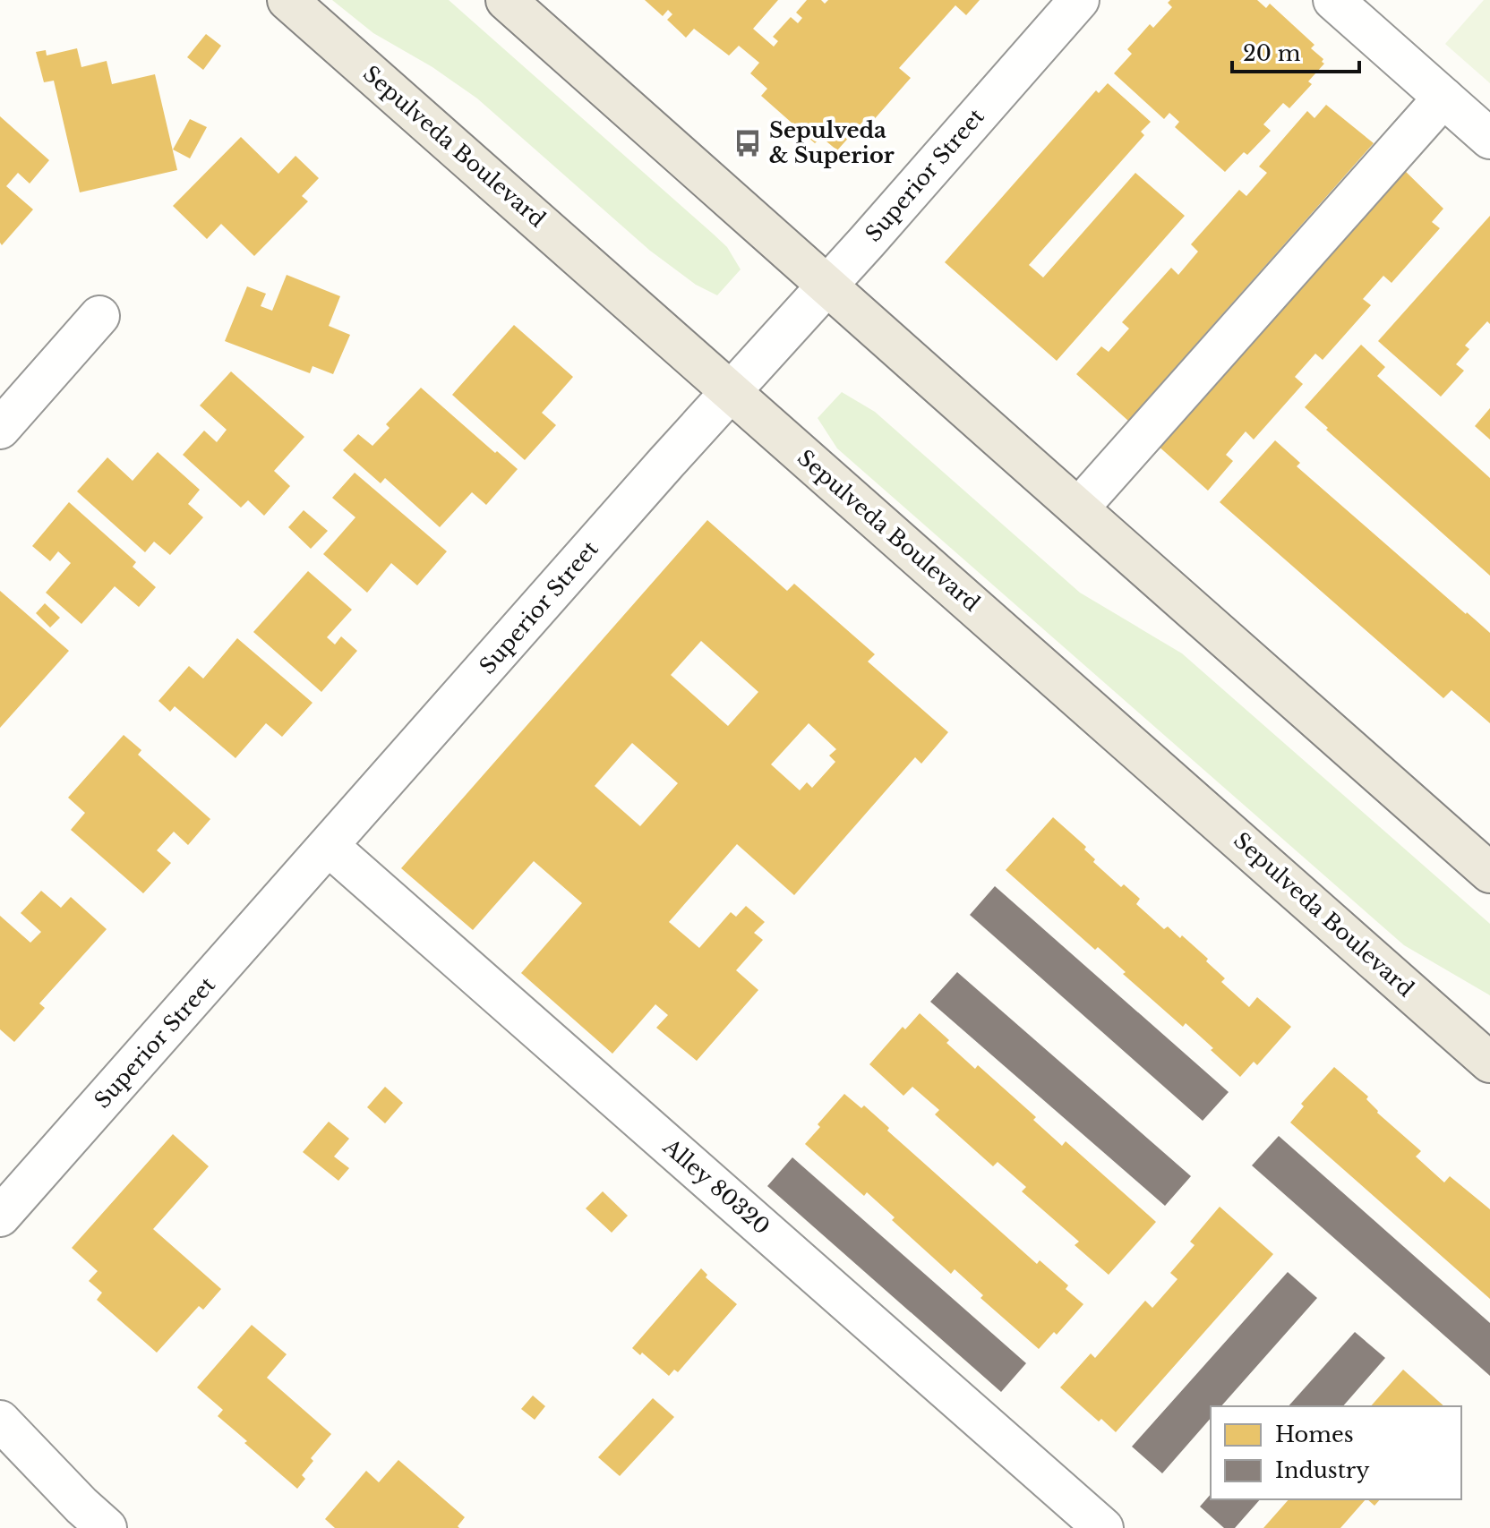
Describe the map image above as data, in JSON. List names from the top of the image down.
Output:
{
  "streets": {
    "main road": ["Sepulveda Boulevard"],
    "street": ["Superior Street", "Alley 80320"]
  },
  "crossings": [
    ["Sepulveda Boulevard", "Superior Street"],
    ["Superior Street", "Alley 80320"]
  ],
  "places": {
    "bus stop": ["Sepulveda & Superior"]
  },
  "legend": ["Homes", "Industry"],
  "scale_bar": "20 m"
}
